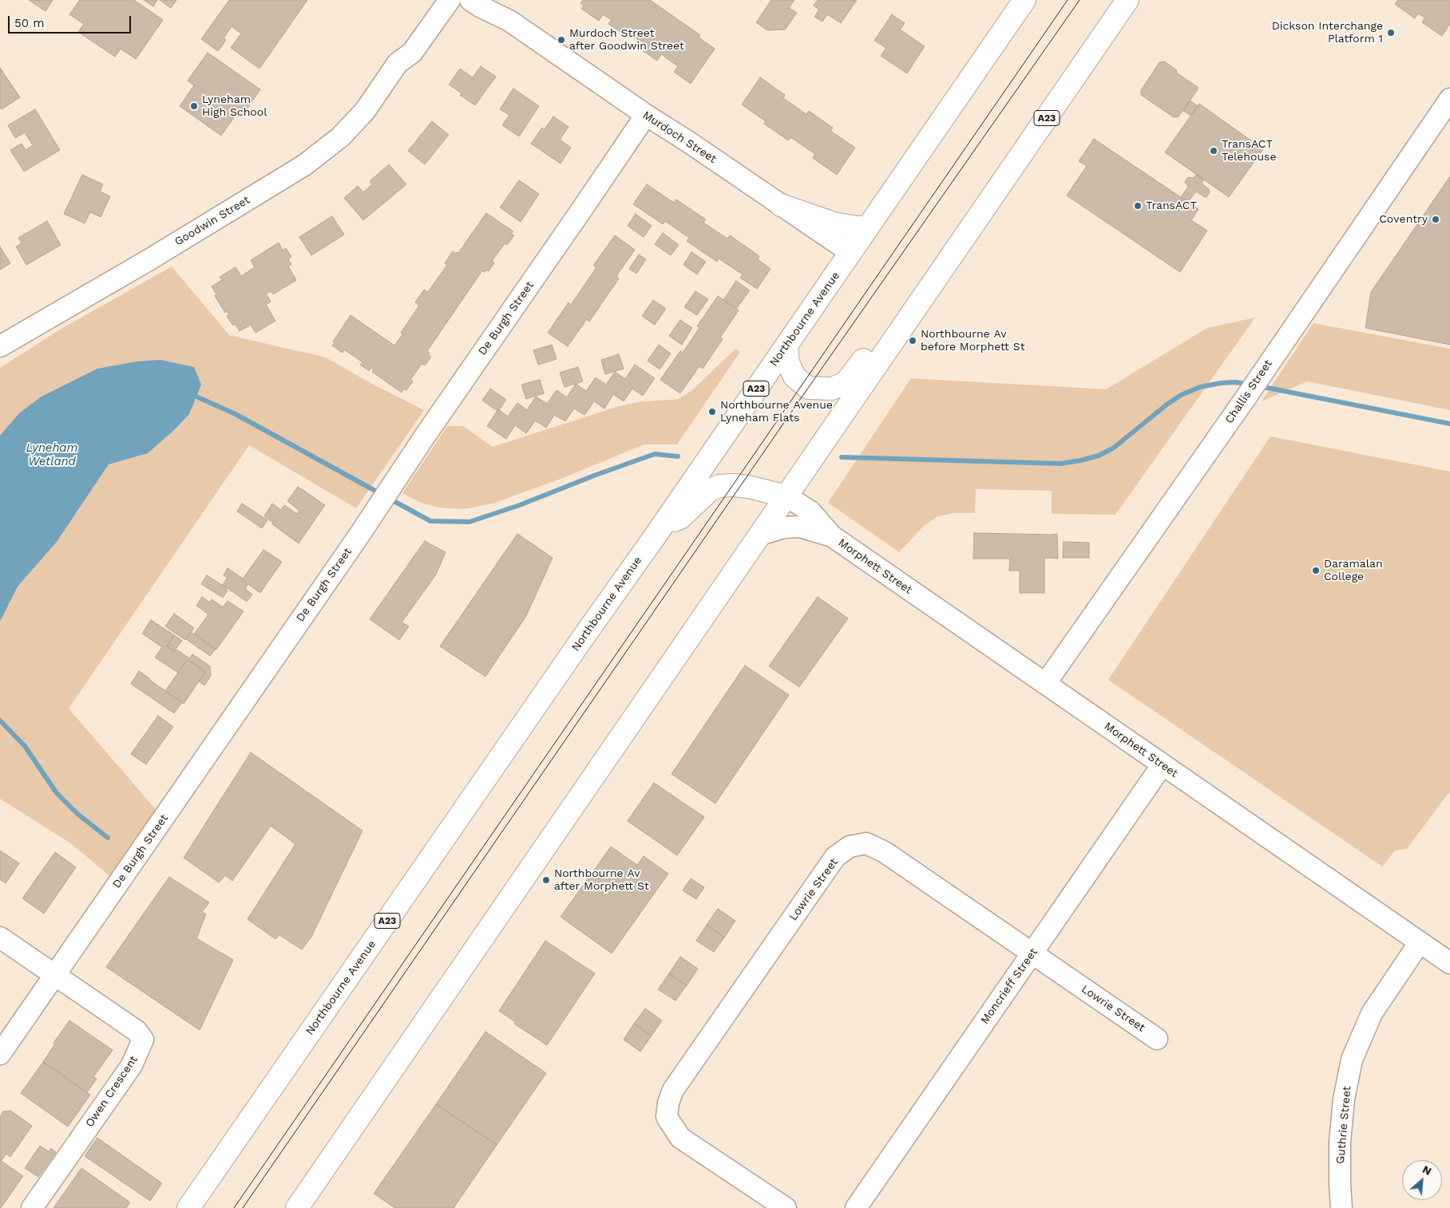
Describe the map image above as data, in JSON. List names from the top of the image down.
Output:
{
  "streets": {
    "highway": ["A23", "Northbourne Avenue"],
    "street": [
      "Murdoch Street",
      "Goodwin Street",
      "De Burgh Street",
      "Challis Street",
      "Morphett Street",
      "Lowrie Street",
      "Moncrieff Street",
      "Owen Crescent",
      "Guthrie Street"
    ]
  },
  "crossings": [
    ["A23", "Morphett Street"],
    ["Murdoch Street", "De Burgh Street"],
    ["Murdoch Street", "Northbourne Avenue"],
    ["De Burgh Street", "Owen Crescent"],
    ["Challis Street", "Morphett Street"],
    ["Morphett Street", "Moncrieff Street"],
    ["Morphett Street", "Guthrie Street"],
    ["Lowrie Street", "Moncrieff Street"]
  ],
  "water": ["Lyneham Wetland"],
  "places": [
    "Dickson Interchange Platform 1",
    "Murdoch Street after Goodwin Street",
    "Lyneham High School",
    "TransACT Telehouse",
    "TransACT",
    "Coventry",
    "Northbourne Av before Morphett St",
    "Northbourne Avenue Lyneham Flats",
    "Daramalan College",
    "Northbourne Av after Morphett St"
  ],
  "scale_bar": "50 m",
  "north": "top right"
}
